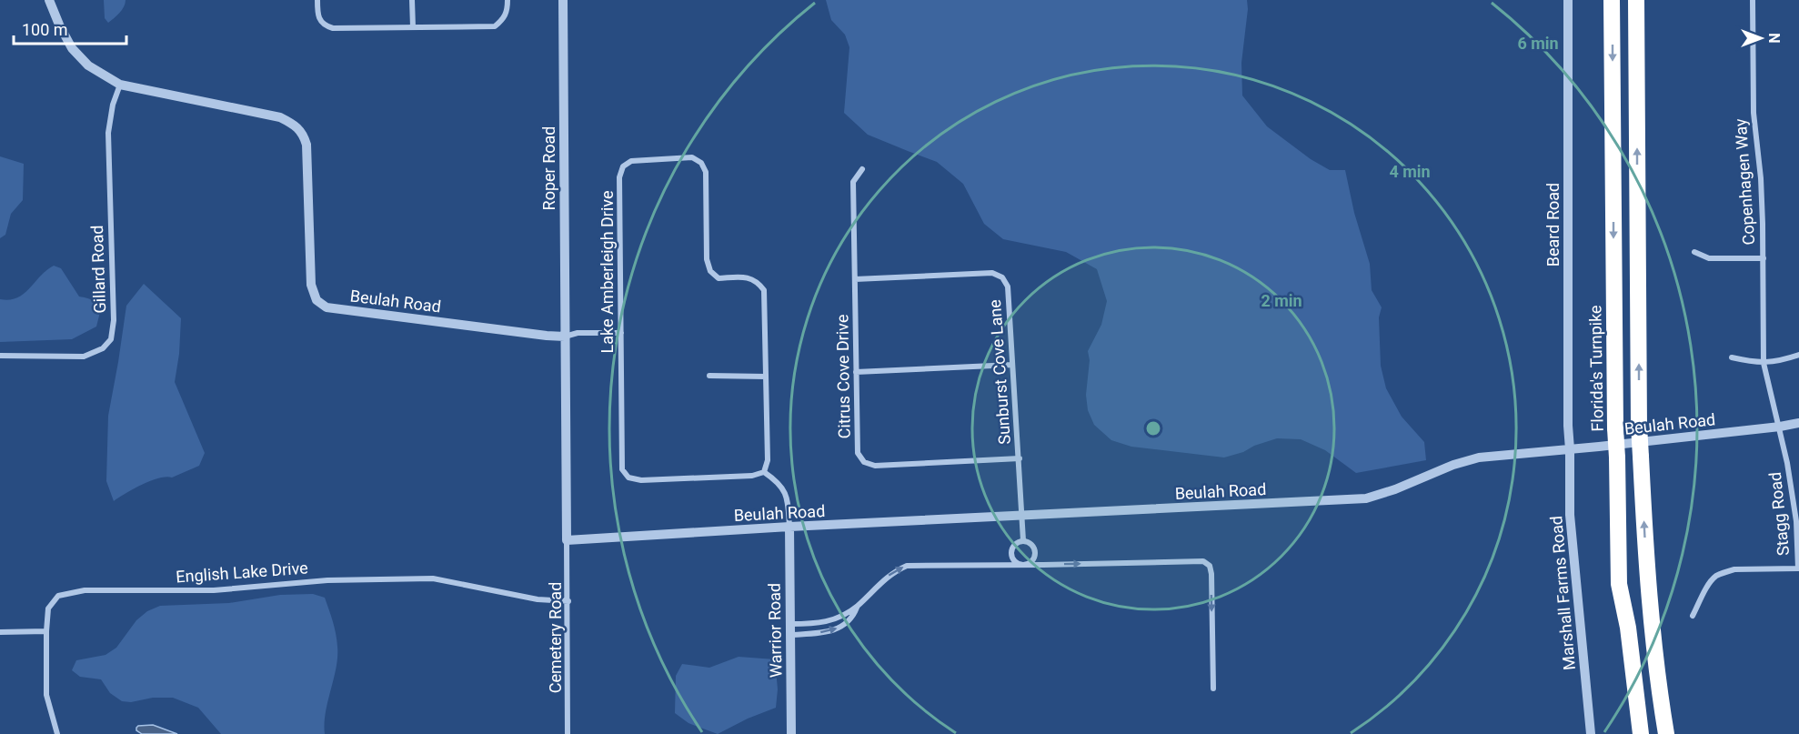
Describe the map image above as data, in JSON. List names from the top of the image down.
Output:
{
  "streets": {
    "highway": ["Florida's Turnpike"],
    "street": [
      "Roper Road",
      "Copenhagen Way",
      "Beard Road",
      "Gillard Road",
      "Lake Amberleigh Drive",
      "Beulah Road",
      "Sunburst Cove Lane",
      "Citrus Cove Drive",
      "Stagg Road",
      "English Lake Drive",
      "Marshall Farms Road",
      "Warrior Road",
      "Cemetery Road"
    ]
  },
  "crossings": [
    ["Roper Road", "Beulah Road"],
    ["Copenhagen Way", "Beulah Road"],
    ["Copenhagen Way", "Stagg Road"],
    ["Beard Road", "Beulah Road"],
    ["Beard Road", "Marshall Farms Road"],
    ["Gillard Road", "Beulah Road"],
    ["Beulah Road", "Sunburst Cove Lane"],
    ["Beulah Road", "Stagg Road"],
    ["Beulah Road", "Marshall Farms Road"],
    ["Beulah Road", "Warrior Road"],
    ["Beulah Road", "Cemetery Road"],
    ["Sunburst Cove Lane", "Citrus Cove Drive"],
    ["English Lake Drive", "Cemetery Road"]
  ],
  "scale_bar": "100 m",
  "north": "right",
  "rings": ["6 min", "4 min", "2 min"]
}
